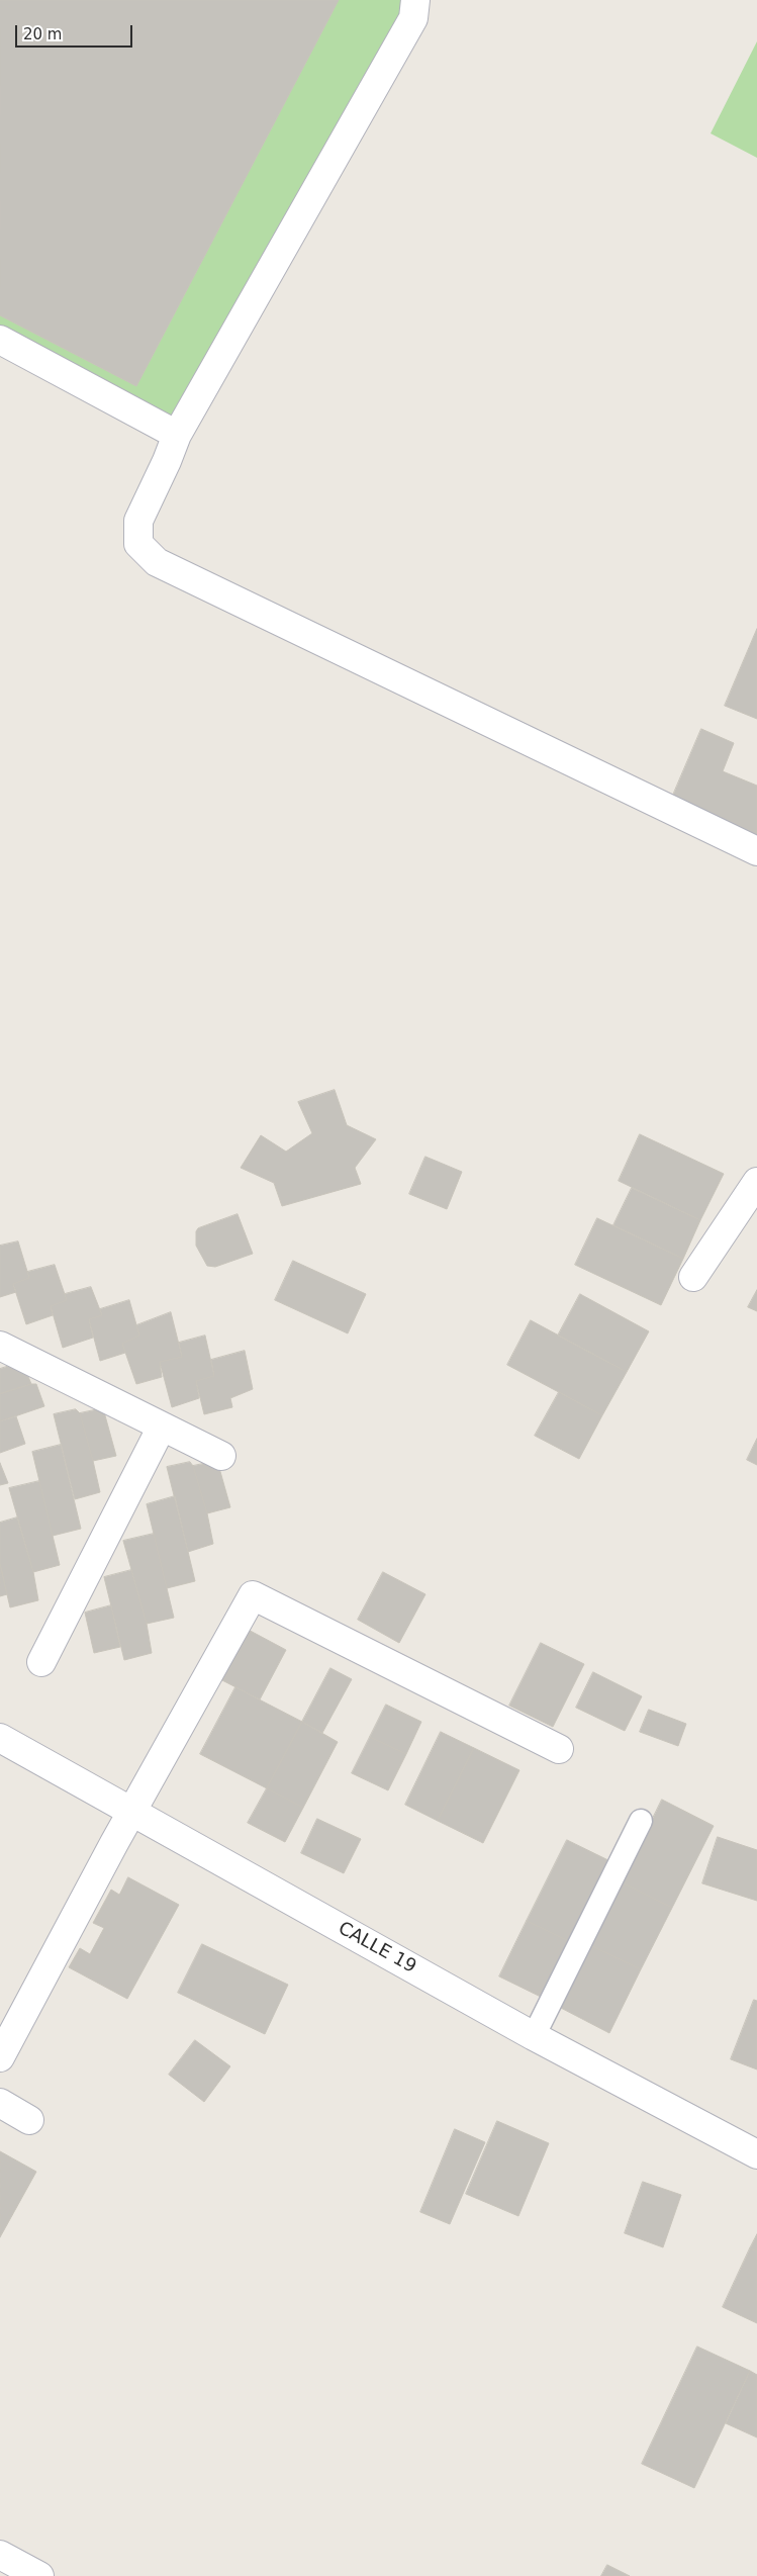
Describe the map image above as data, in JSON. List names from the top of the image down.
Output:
{
  "streets": {
    "street": ["CALLE 19"]
  },
  "scale_bar": "20 m"
}
